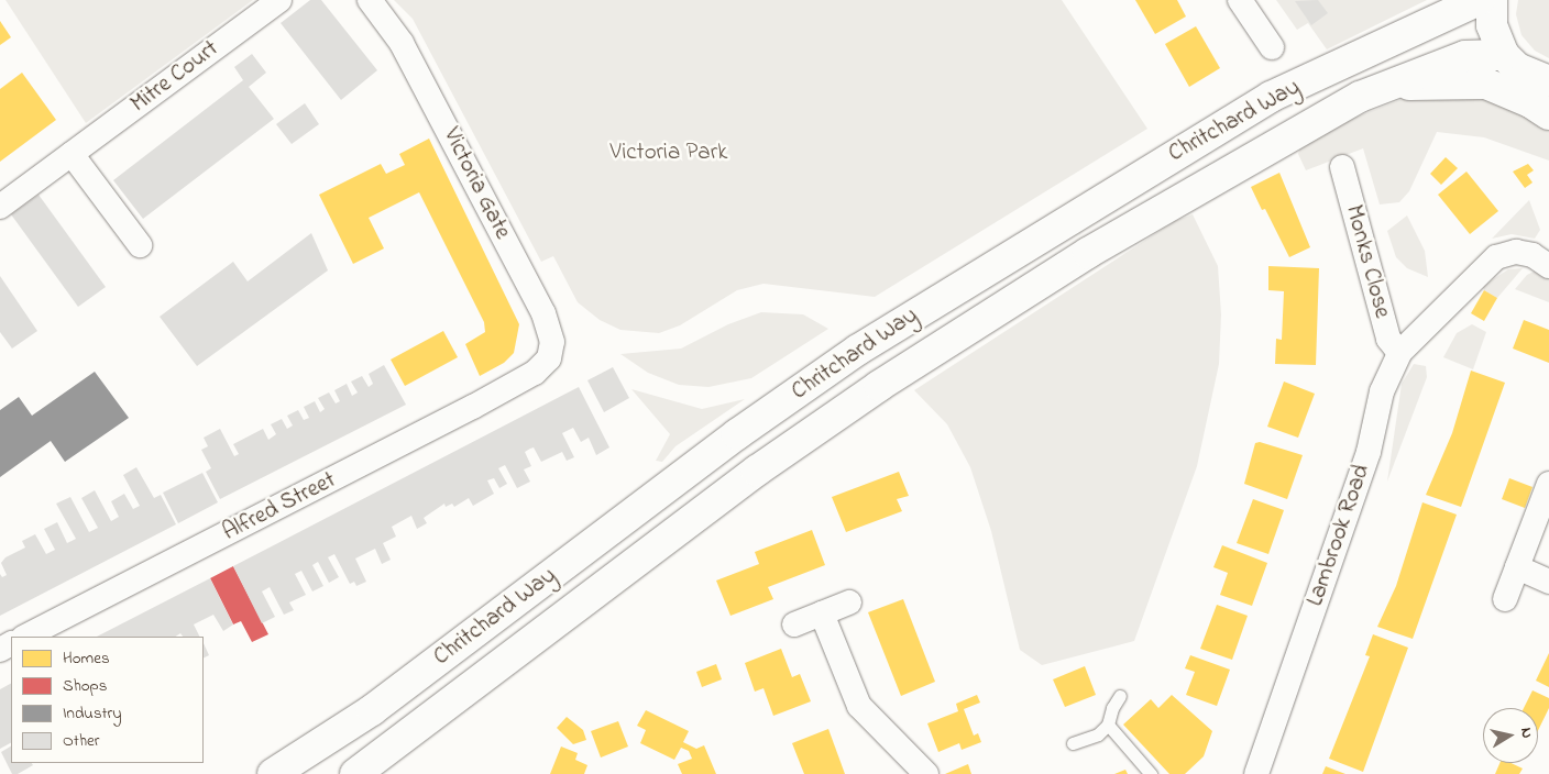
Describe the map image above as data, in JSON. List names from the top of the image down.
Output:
{
  "streets": {
    "main road": ["Chritchard Way"],
    "street": [
      "Mitre Court",
      "Victoria Gate",
      "Monks Close",
      "Alfred Street",
      "Lambrook Road"
    ]
  },
  "crossings": [
    ["Victoria Gate", "Alfred Street"],
    ["Monks Close", "Lambrook Road"]
  ],
  "parks": ["Victoria Park"],
  "legend": [
    "Homes",
    "Shops",
    "Industry",
    "Other"
  ],
  "north": "right"
}
